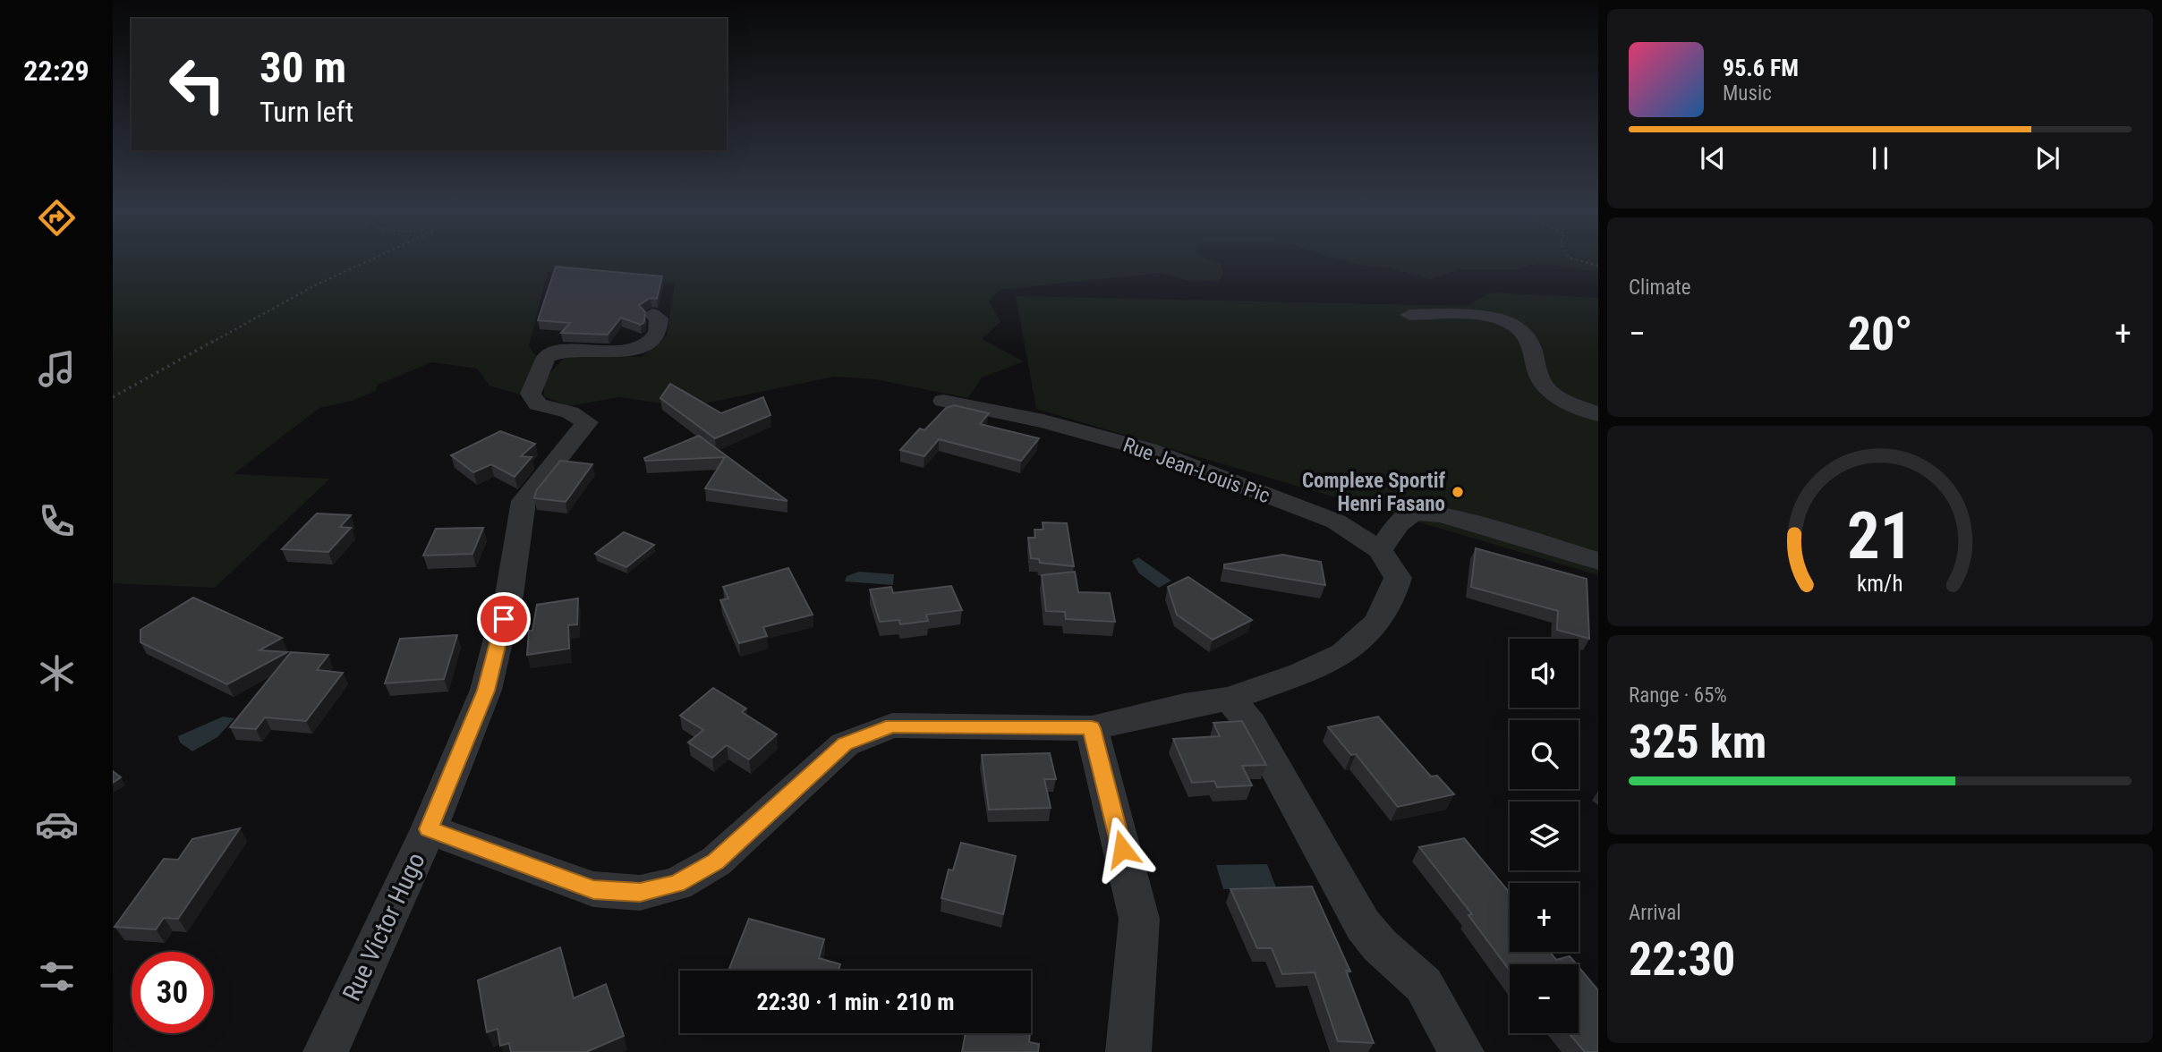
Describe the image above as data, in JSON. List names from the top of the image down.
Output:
{
  "streets": {
    "street": ["Rue Jean-Louis Pic", "Rue Victor Hugo"]
  },
  "crossings": [
    ["Rue Jean-Louis Pic", "Rue Victor Hugo"]
  ],
  "places": ["Complexe Sportif Henri Fasano"],
  "page": {
    "tabs": "22:29",
    "turn": ["30 m", "Turn left"],
    "song": ["95.6 FM", "Music"],
    "tile": [
      "Climate",
      ["Range · 65%", "325 km"],
      ["Arrival", "22:30"]
    ],
    "heat": ["−", "20°", "+"],
    "map_buttons": ["+", "−"],
    "limit": "30",
    "trip": "22:30 · 1 min · 210 m",
    "gauge": ["21", "km/h"]
  }
}
